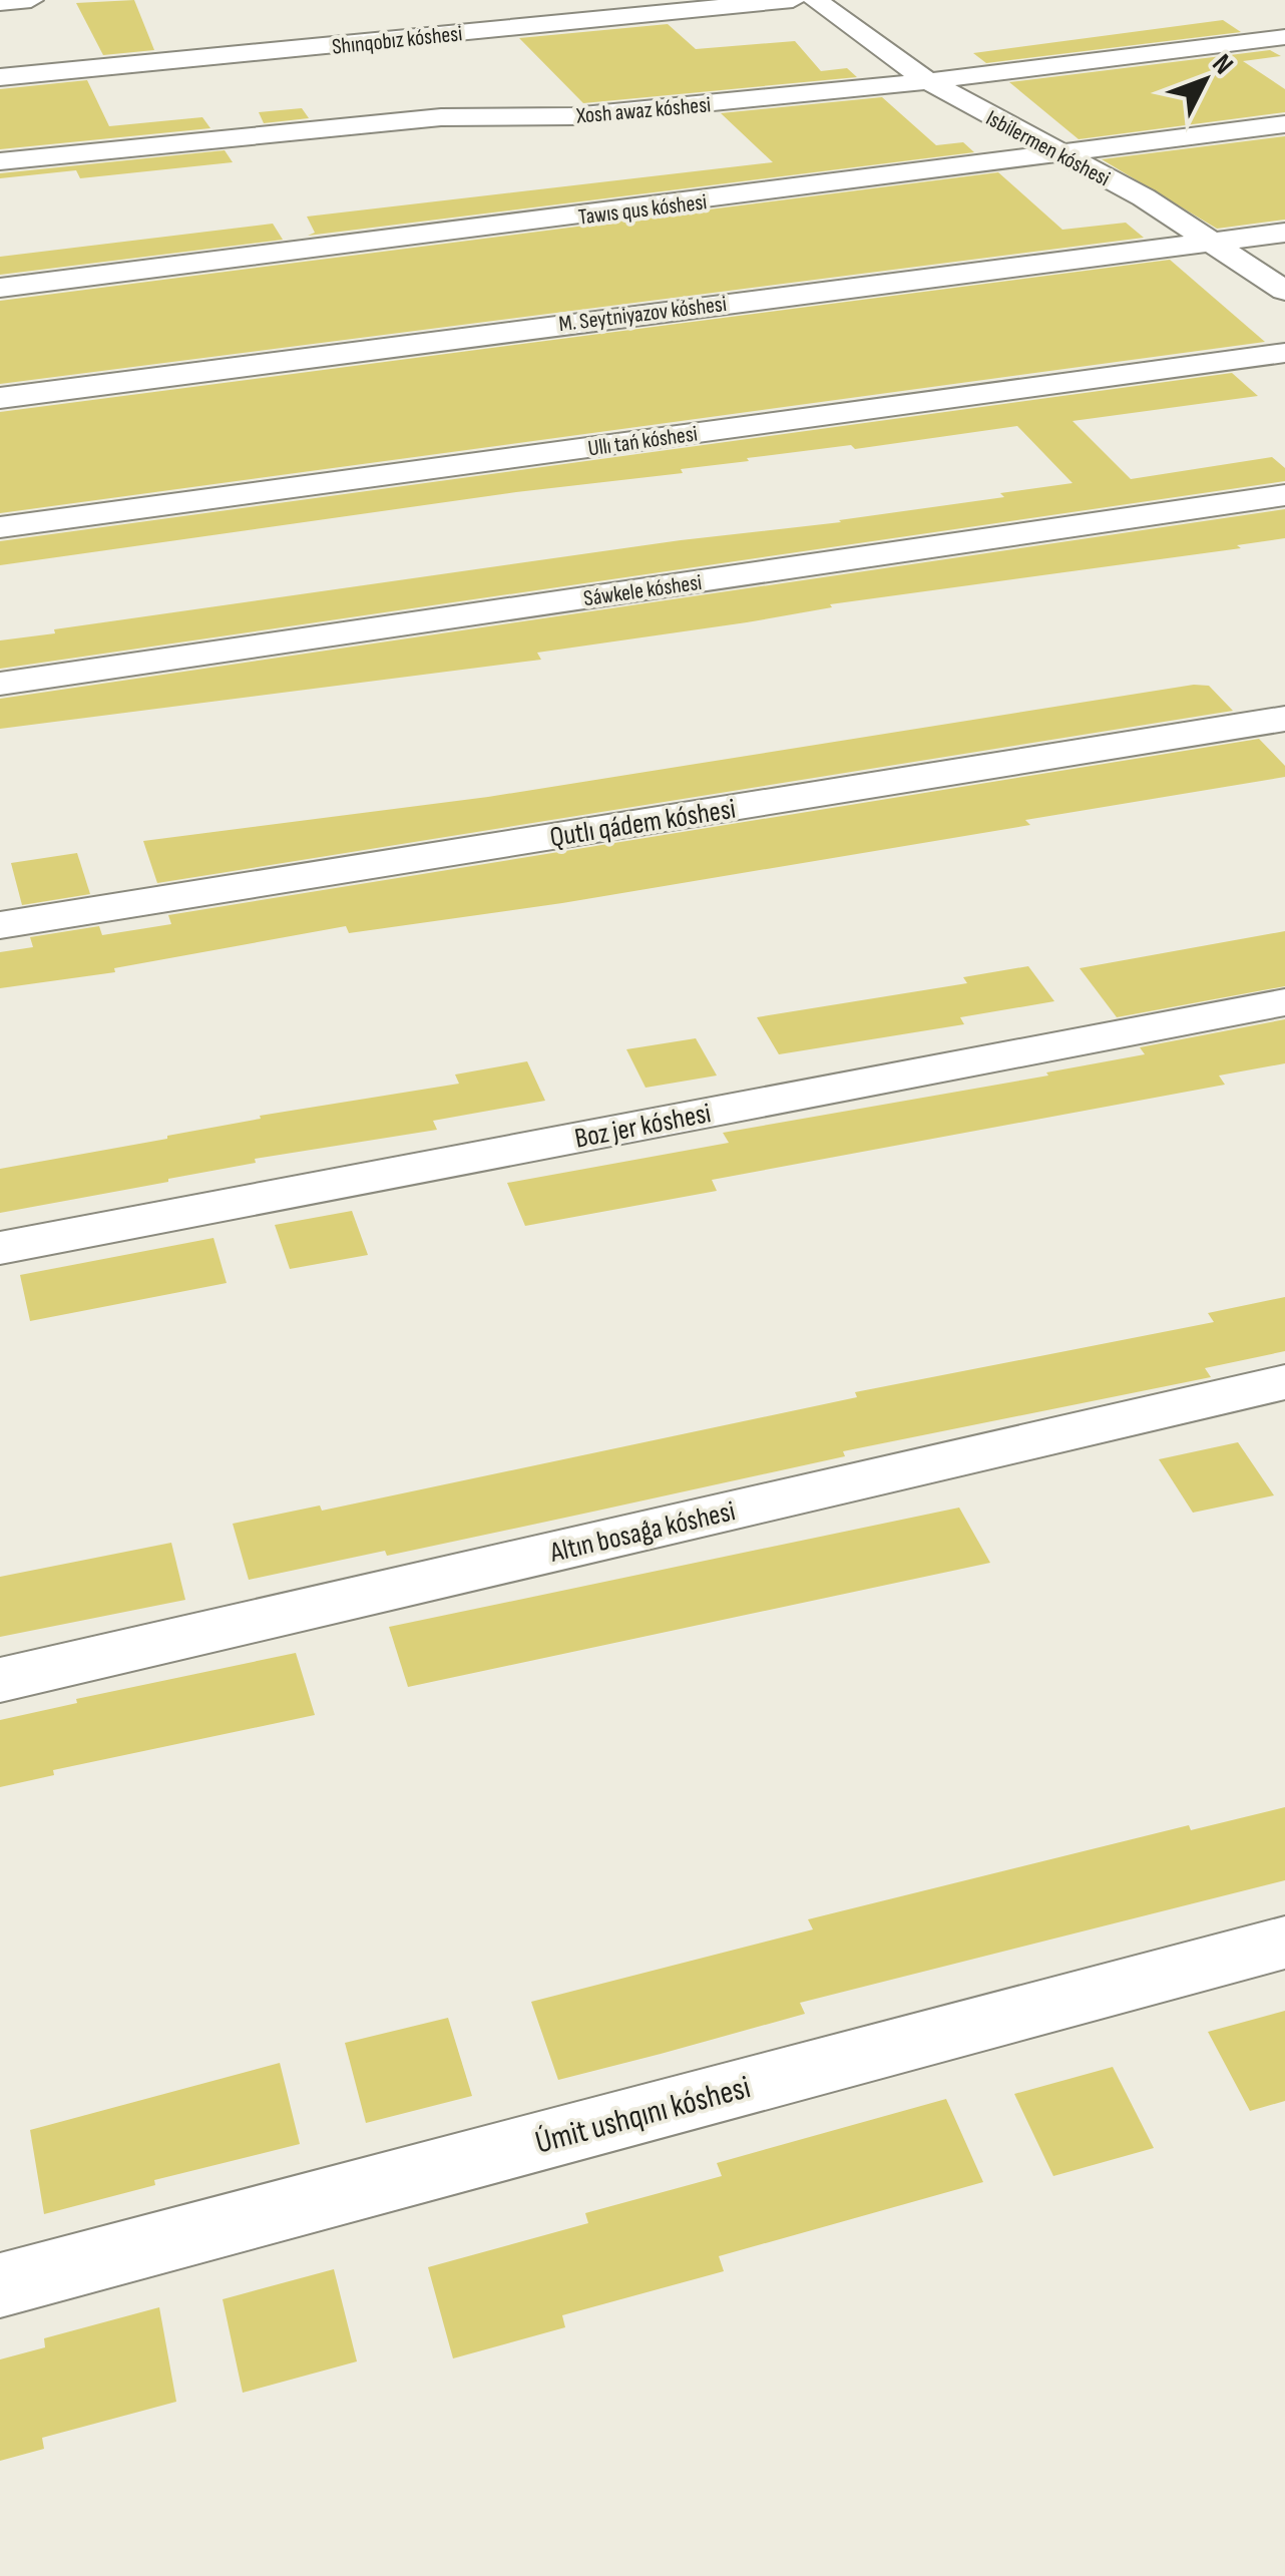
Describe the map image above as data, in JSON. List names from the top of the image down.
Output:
{
  "streets": {
    "street": [
      "Shınqobız kóshesi",
      "Xosh awaz kóshesi",
      "Isbilermen kóshesi",
      "Tawıs qus kóshesi",
      "M. Seytniyazov kóshesi",
      "Ullı tań kóshesi",
      "Sáwkele kóshesi",
      "Qutlı qádem kóshesi",
      "Boz jer kóshesi",
      "Altın bosaǵa kóshesi",
      "Úmit ushqını kóshesi"
    ]
  },
  "crossings": [
    ["Xosh awaz kóshesi", "Isbilermen kóshesi"],
    ["Isbilermen kóshesi", "Tawıs qus kóshesi"],
    ["Isbilermen kóshesi", "M. Seytniyazov kóshesi"]
  ],
  "north": "top right"
}
